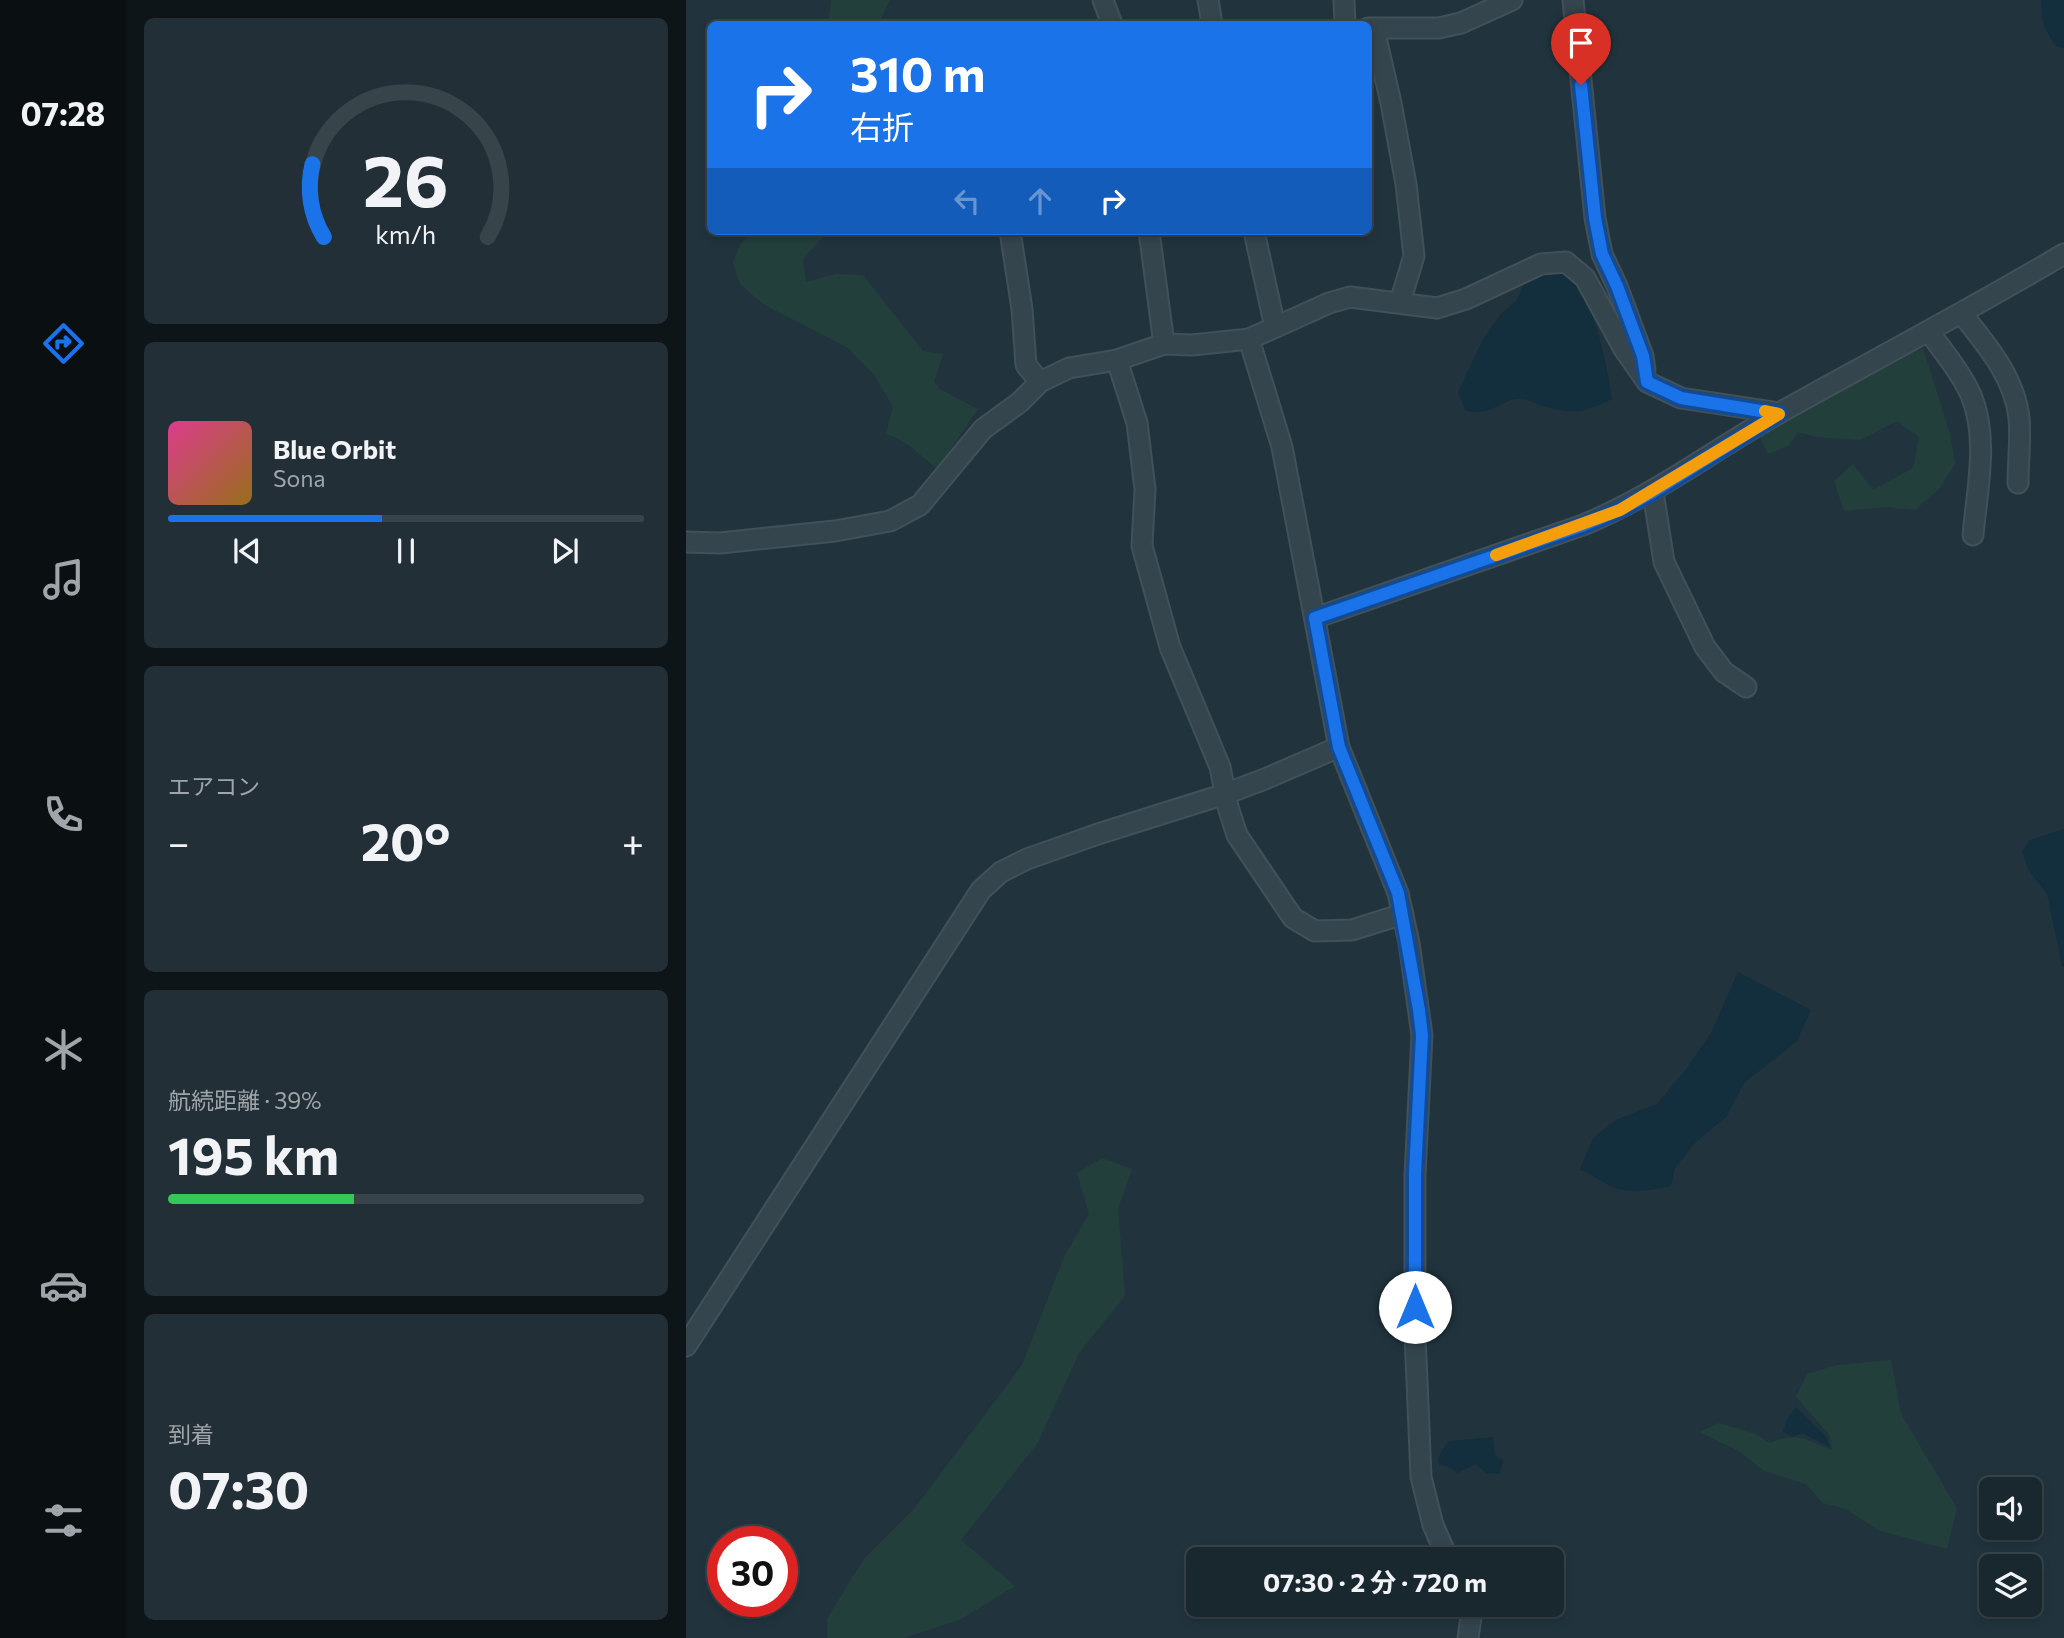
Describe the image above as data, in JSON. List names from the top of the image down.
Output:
{
  "page": {
    "tabs": "07:28",
    "turn": ["310 m", "右折"],
    "song": ["Blue Orbit", "Sona"],
    "tile": [
      "エアコン",
      ["航続距離 · 39%", "195 km"],
      ["到着", "07:30"]
    ],
    "heat": ["−", "20°", "+"],
    "limit": "30",
    "trip": "07:30 · 2 分 · 720 m",
    "gauge": ["26", "km/h"]
  }
}
